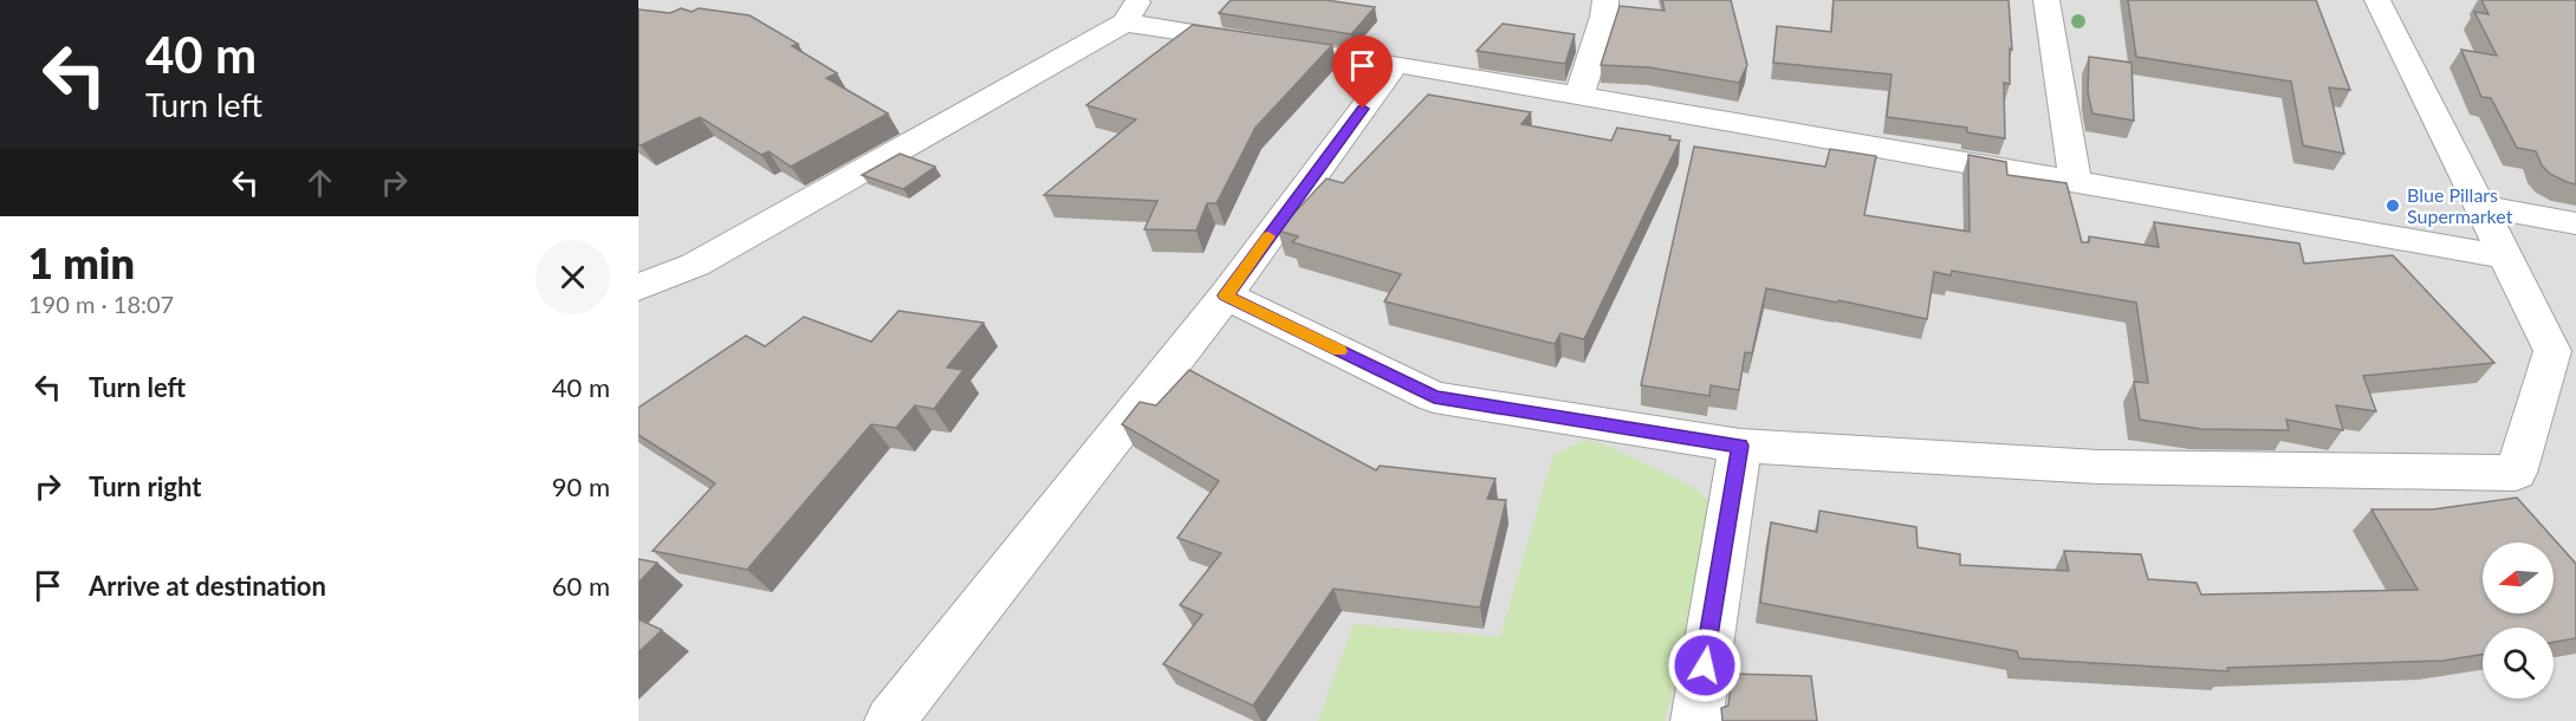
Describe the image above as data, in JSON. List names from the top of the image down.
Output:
{
  "places": ["Blue Pillars Supermarket"],
  "north": "left",
  "page": {
    "turn": ["40 m", "Turn left"],
    "heading": ["1 min", "190 m · 18:07"],
    "list": [
      {
        "name": "Turn left",
        "value": "40 m"
      },
      {
        "name": "Turn right",
        "value": "90 m"
      },
      {
        "name": "Arrive at destination",
        "value": "60 m"
      }
    ]
  }
}
